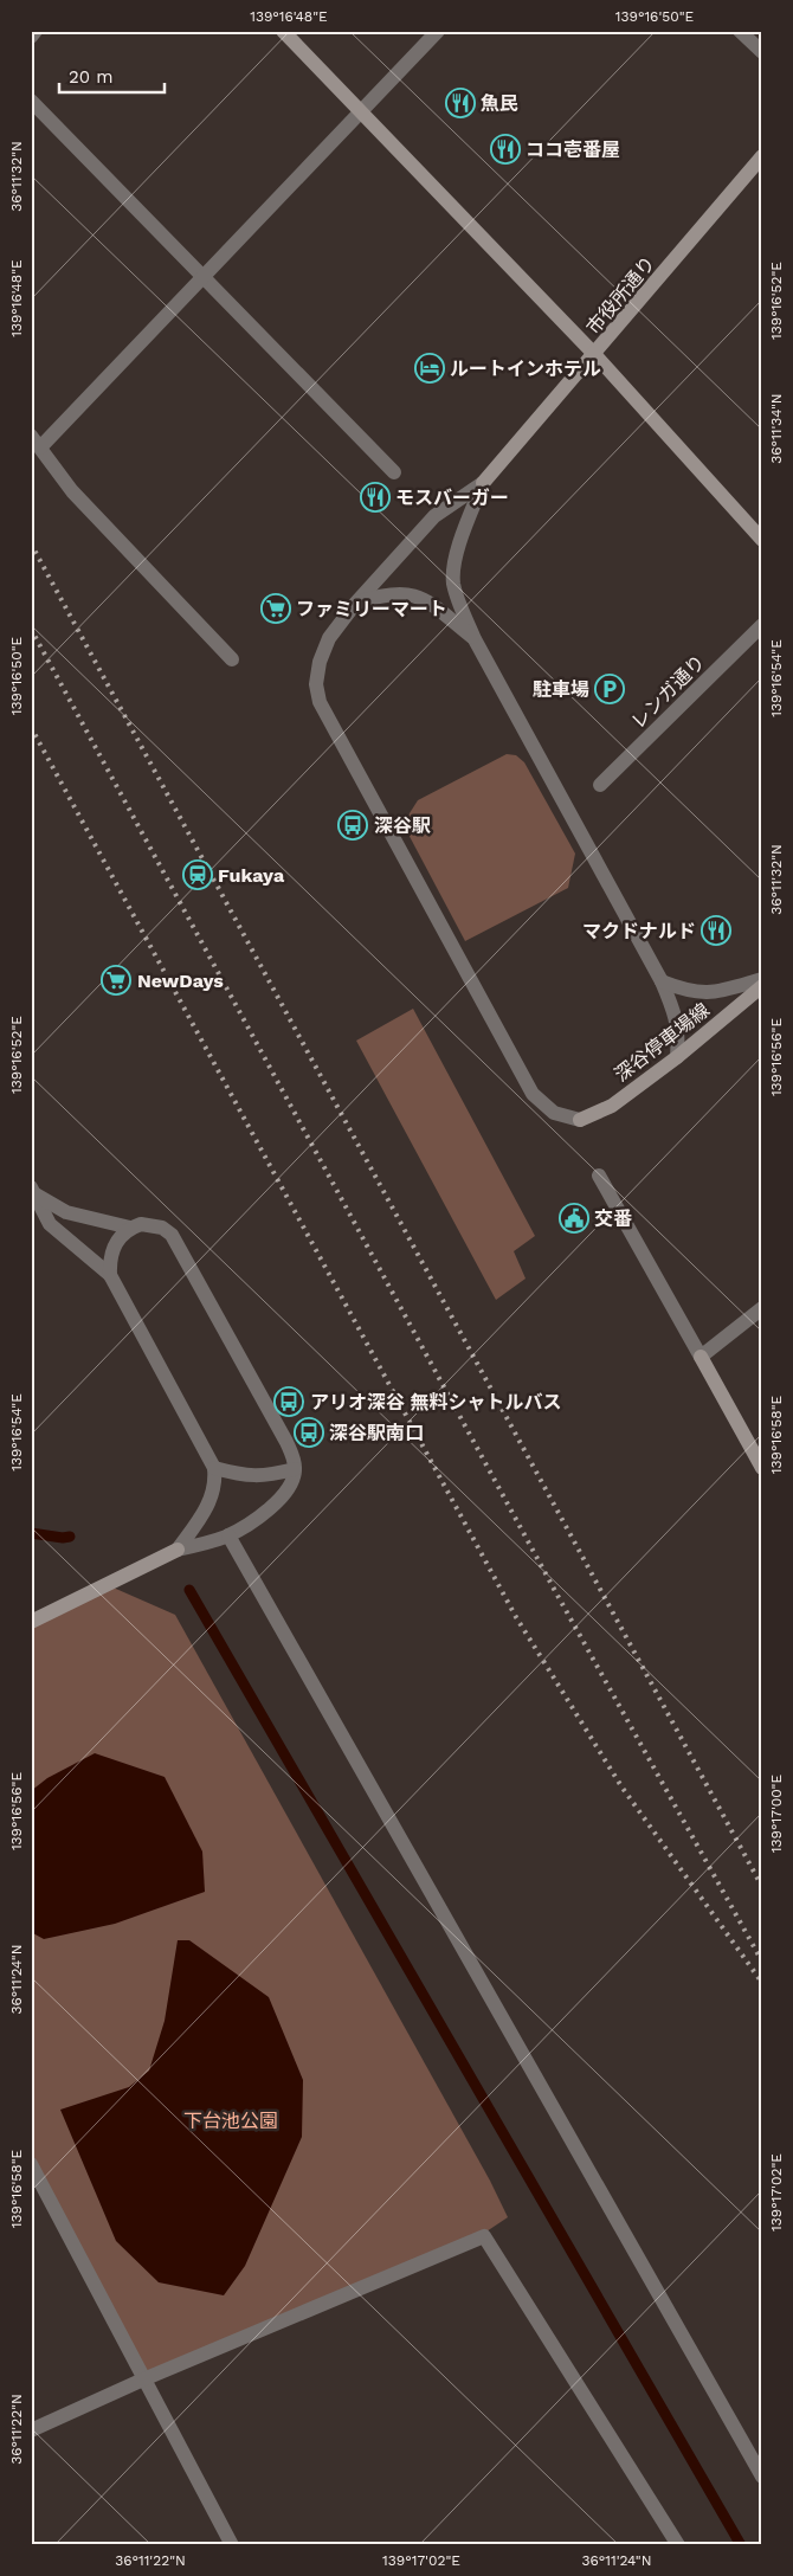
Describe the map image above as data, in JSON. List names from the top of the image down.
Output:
{
  "streets": {
    "street": ["市役所通り", "レンガ通り", "深谷停車場線"]
  },
  "parks": ["下台池公園"],
  "places": {
    "restaurant": [
      "魚民",
      "ココ壱番屋",
      "モスバーガー",
      "マクドナルド"
    ],
    "hotel": ["ルートインホテル"],
    "supermarket": ["ファミリーマート", "NewDays"],
    "parking": ["駐車場"],
    "bus stop": ["深谷駅", "アリオ深谷 無料シャトルバス", "深谷駅南口"],
    "station": ["Fukaya"],
    "public building": ["交番"]
  },
  "scale_bar": "20 m",
  "coordinates": [
    "139°16'48\"E",
    "139°16'50\"E",
    "36°11'32\"N",
    "139°16'52\"E",
    "36°11'34\"N",
    "139°16'54\"E",
    "139°16'56\"E",
    "139°16'58\"E",
    "139°17'00\"E",
    "36°11'24\"N",
    "139°17'02\"E",
    "36°11'22\"N"
  ]
}
